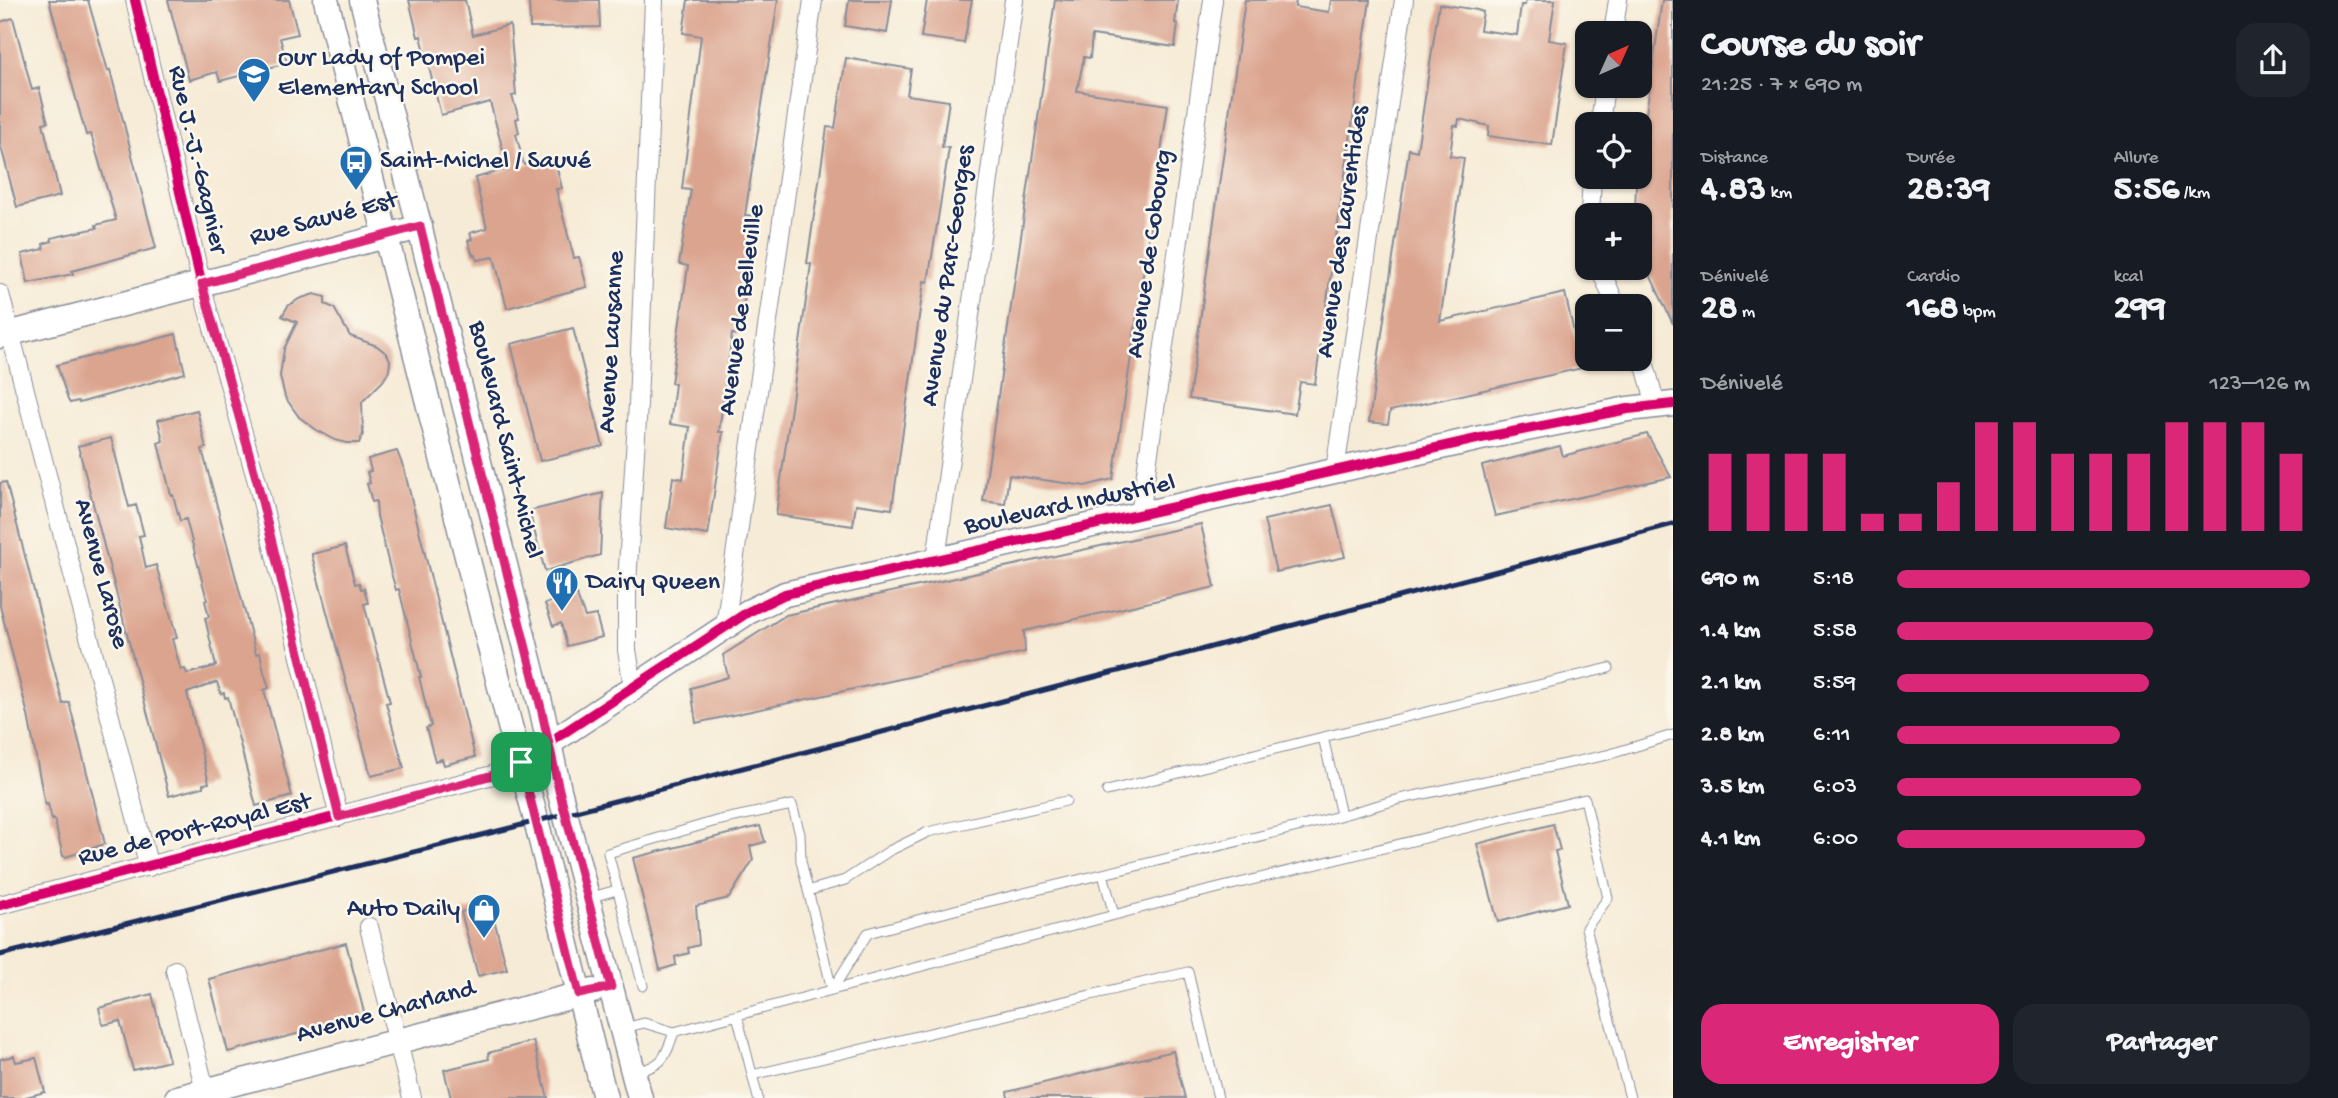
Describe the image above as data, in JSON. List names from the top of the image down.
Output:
{
  "streets": {
    "main road": [
      "Rue Sauvé Est",
      "Boulevard Saint-Michel",
      "Boulevard Industriel",
      "Avenue Charland"
    ],
    "street": [
      "Rue J.-J.-Gagnier",
      "Avenue des Laurentides",
      "Avenue de Cobourg",
      "Avenue du Parc-Georges",
      "Avenue de Belleville",
      "Avenue Lausanne",
      "Avenue Larose",
      "Rue de Port-Royal Est"
    ]
  },
  "crossings": [
    ["Rue J.-J.-Gagnier", "Rue Sauvé Est"],
    ["Rue J.-J.-Gagnier", "Rue de Port-Royal Est"],
    ["Rue Sauvé Est", "Boulevard Saint-Michel"],
    ["Rue Sauvé Est", "Avenue Larose"],
    ["Avenue des Laurentides", "Boulevard Industriel"],
    ["Avenue de Cobourg", "Boulevard Industriel"],
    ["Avenue du Parc-Georges", "Boulevard Industriel"],
    ["Avenue de Belleville", "Boulevard Industriel"],
    ["Avenue Lausanne", "Boulevard Industriel"],
    ["Boulevard Saint-Michel", "Boulevard Industriel"],
    ["Boulevard Saint-Michel", "Avenue Charland"],
    ["Boulevard Industriel", "Rue de Port-Royal Est"],
    ["Avenue Larose", "Rue de Port-Royal Est"]
  ],
  "places": {
    "school or university": ["Our Lady of Pompei Elementary School"],
    "bus stop": ["Saint-Michel / Sauvé"],
    "restaurant": ["Dairy Queen"],
    "shop": ["Auto Daily"]
  },
  "north": "top right",
  "page": {
    "heading": ["Course du soir", "21:25 · 7 × 690 m"],
    "map_buttons": ["+", "−"],
    "stats": [
      ["Distance", "4.83 km"],
      ["Durée", "28:39"],
      ["Allure", "5:56 /km"],
      ["Dénivelé", "28 m"],
      ["Cardio", "168 bpm"],
      ["kcal", "299"]
    ],
    "chart": ["Dénivelé", "123–126 m"],
    "list": [
      {
        "name": "690 m",
        "note": "5:18"
      },
      {
        "name": "1.4 km",
        "note": "5:58"
      },
      {
        "name": "2.1 km",
        "note": "5:59"
      },
      {
        "name": "2.8 km",
        "note": "6:11"
      },
      {
        "name": "3.5 km",
        "note": "6:03"
      },
      {
        "name": "4.1 km",
        "note": "6:00"
      }
    ],
    "buttons": ["Enregistrer", "Partager"]
  }
}
